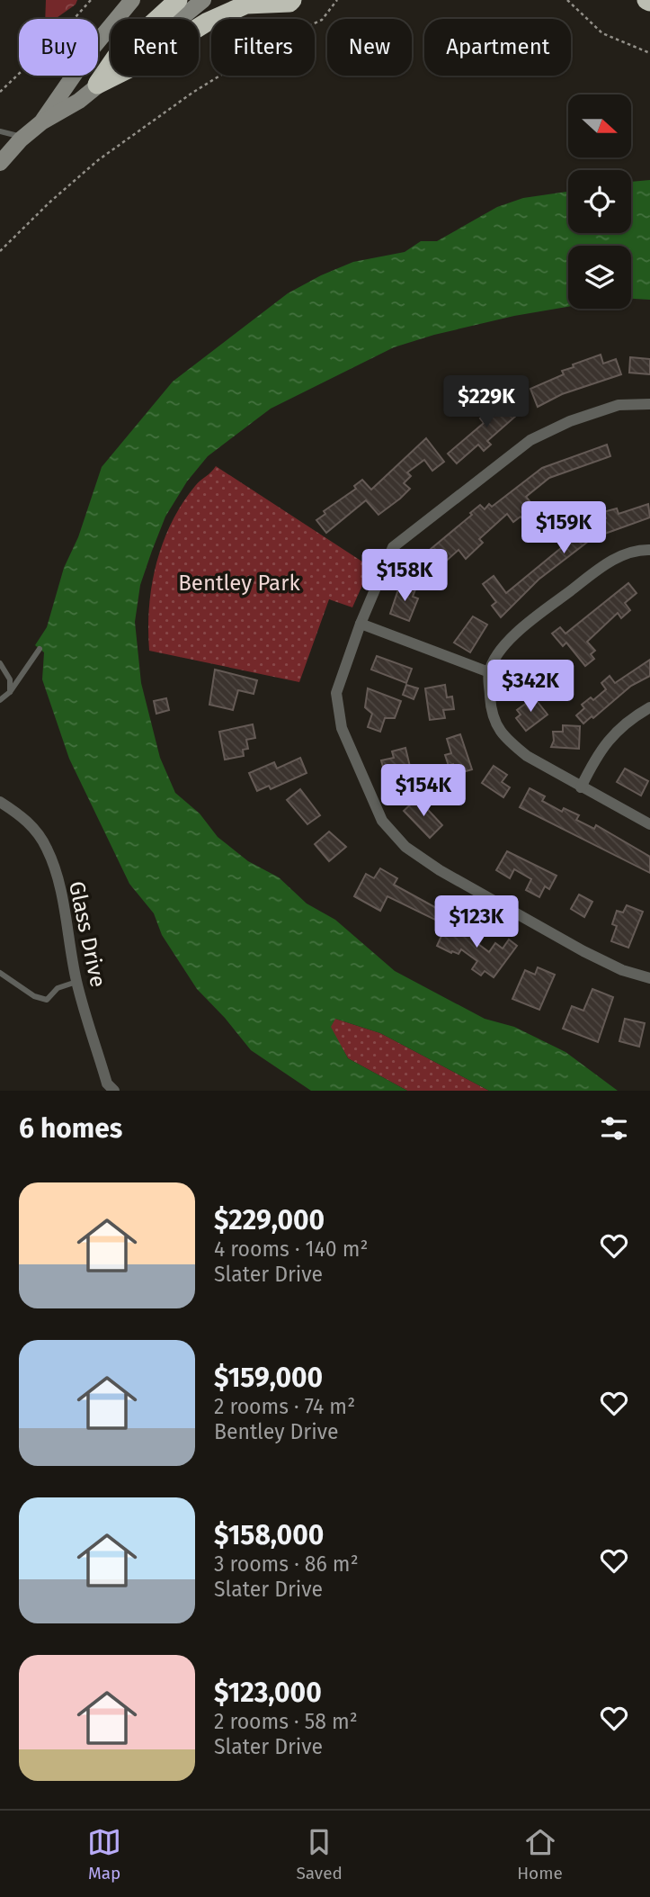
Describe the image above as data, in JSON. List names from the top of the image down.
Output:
{
  "streets": {
    "street": ["Glass Drive"]
  },
  "parks": ["Bentley Park"],
  "north": "right",
  "page": {
    "chip": [
      "Buy",
      "Rent",
      "Filters",
      "New",
      "Apartment"
    ],
    "price": [
      "$229K",
      "$159K",
      "$158K",
      "$342K",
      "$154K",
      "$123K"
    ],
    "heading": "6 homes",
    "list": [
      {
        "name": "$229,000",
        "note": "4 rooms · 140 m² · Slater Drive"
      },
      {
        "name": "$159,000",
        "note": "2 rooms · 74 m² · Bentley Drive"
      },
      {
        "name": "$158,000",
        "note": "3 rooms · 86 m² · Slater Drive"
      },
      {
        "name": "$123,000",
        "note": "2 rooms · 58 m² · Slater Drive"
      }
    ],
    "tabs": ["Map", "Saved", "Home"]
  }
}
